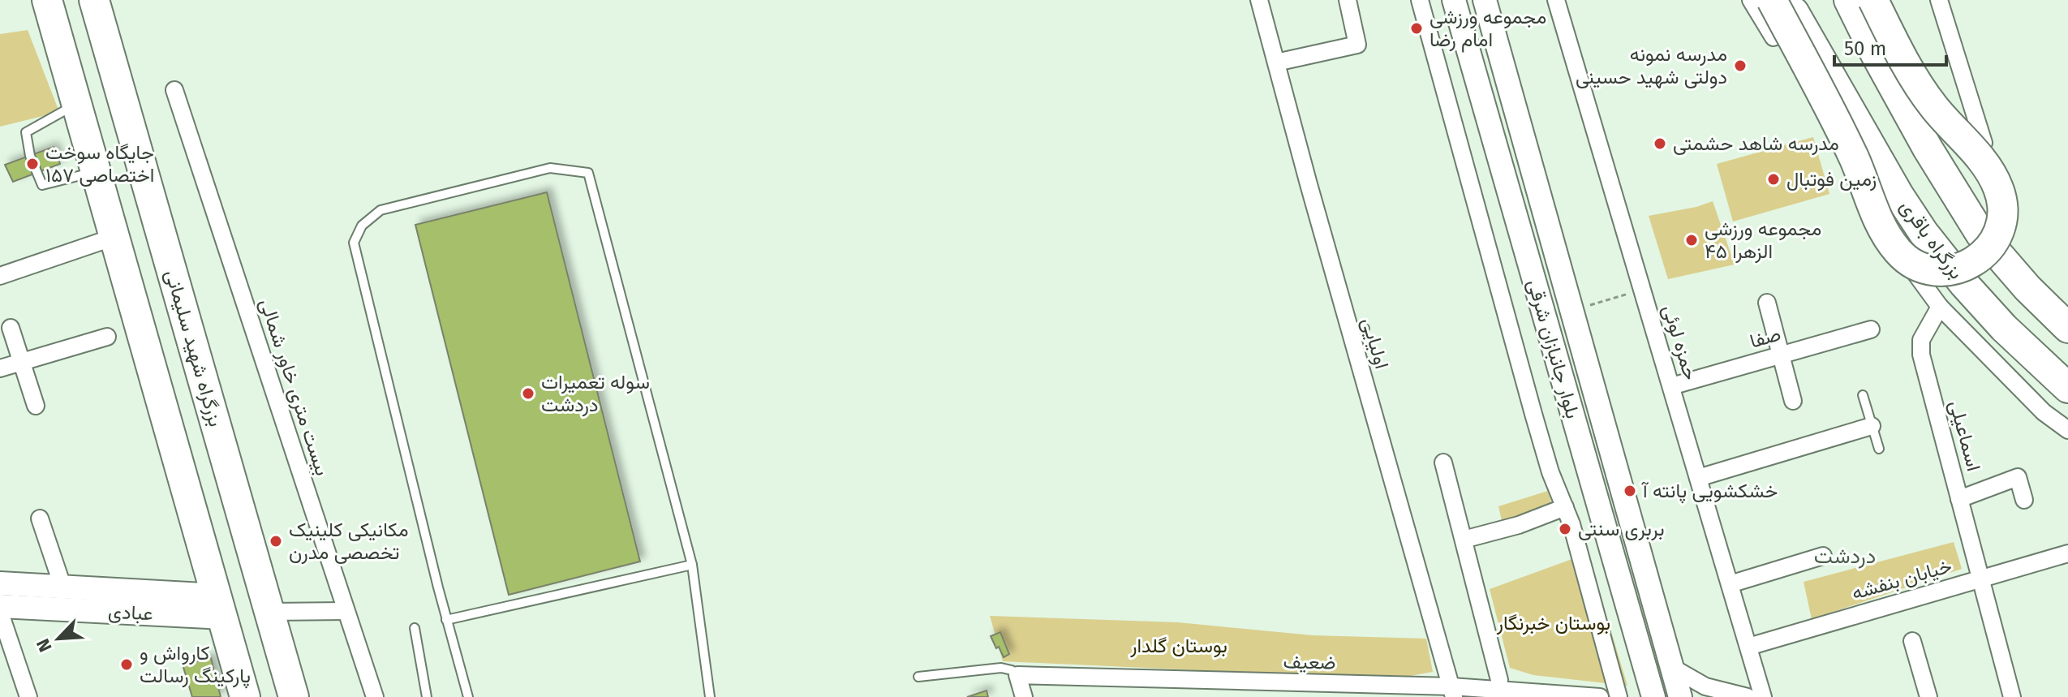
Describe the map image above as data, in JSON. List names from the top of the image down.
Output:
{
  "streets": {
    "highway": ["بزرگراه باقری", "بزرگراه شهید سلیمانی"],
    "main road": ["بلوار جانبازان شرقی", "عبادی"],
    "street": [
      "صفا",
      "حمزه لوئی",
      "اولیایی",
      "بیست متری خاور شمالی",
      "اسماعیلی",
      "خیابان بنفشه",
      "ضعیف"
    ]
  },
  "crossings": [
    ["صفا", "حمزه لوئی"],
    ["حمزه لوئی", "خیابان بنفشه"],
    ["اولیایی", "ضعیف"],
    ["اسماعیلی", "خیابان بنفشه"]
  ],
  "districts": ["دردشت"],
  "parks": ["بوستان خبرنگار", "بوستان گلدار"],
  "places": [
    "مجموعه ورزشی امام رضا",
    "مدرسه نمونه دولتی شهید حسینی",
    "مدرسه شاهد حشمتی",
    "جایگاه سوخت اختصاصی ۱۵۷",
    "زمین فوتبال",
    "مجموعه ورزشی الزهرا ۴۵",
    "سوله تعمیرات دردشت",
    "خشکشویی پانته آ",
    "بربری سنتی",
    "مکانیکی کلینیک تخصصی مدرن",
    "کارواش و پارکینگ رسالت"
  ],
  "scale_bar": "50 m",
  "north": "bottom left"
}
